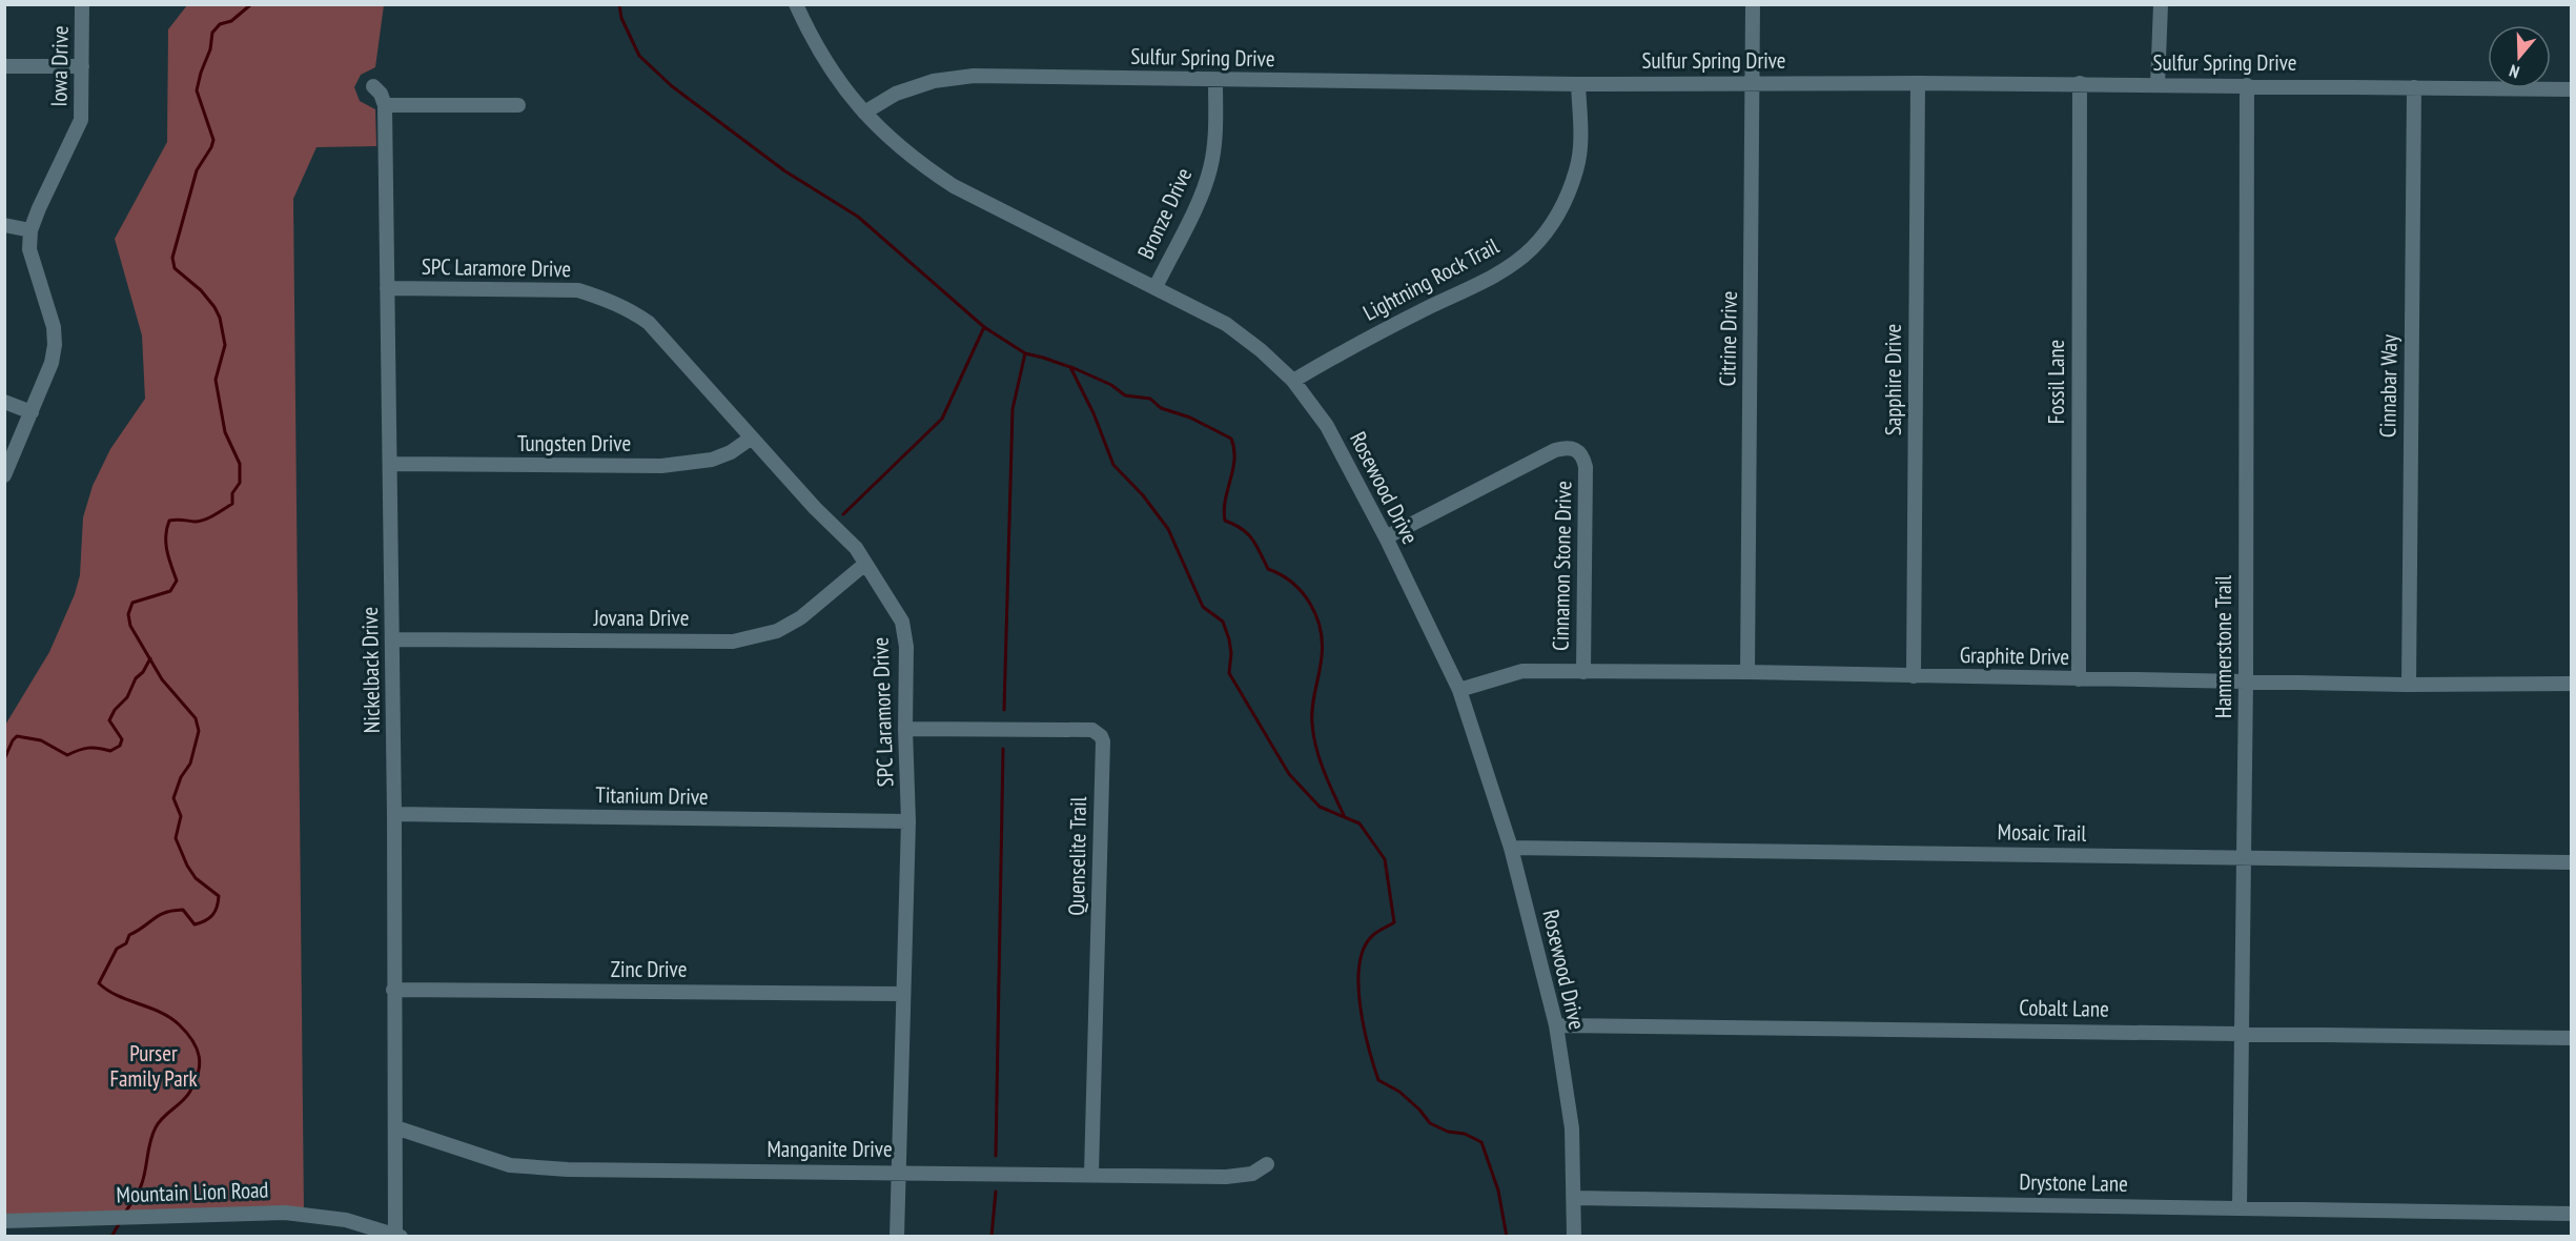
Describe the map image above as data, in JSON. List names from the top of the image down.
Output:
{
  "streets": {
    "street": [
      "Sulfur Spring Drive",
      "Iowa Drive",
      "Bronze Drive",
      "SPC Laramore Drive",
      "Lightning Rock Trail",
      "Citrine Drive",
      "Sapphire Drive",
      "Fossil Lane",
      "Cinnabar Way",
      "Tungsten Drive",
      "Rosewood Drive",
      "Cinnamon Stone Drive",
      "Jovana Drive",
      "Hammerstone Trail",
      "Graphite Drive",
      "Nickelback Drive",
      "Titanium Drive",
      "Mosaic Trail",
      "Quenselite Trail",
      "Zinc Drive",
      "Cobalt Lane",
      "Manganite Drive",
      "Drystone Lane",
      "Mountain Lion Road"
    ]
  },
  "crossings": [
    ["Sulfur Spring Drive", "Bronze Drive"],
    ["Sulfur Spring Drive", "Lightning Rock Trail"],
    ["Sulfur Spring Drive", "Citrine Drive"],
    ["Sulfur Spring Drive", "Sapphire Drive"],
    ["Sulfur Spring Drive", "Fossil Lane"],
    ["Sulfur Spring Drive", "Cinnabar Way"],
    ["Sulfur Spring Drive", "Rosewood Drive"],
    ["Sulfur Spring Drive", "Hammerstone Trail"],
    ["Bronze Drive", "Rosewood Drive"],
    ["SPC Laramore Drive", "Tungsten Drive"],
    ["SPC Laramore Drive", "Jovana Drive"],
    ["SPC Laramore Drive", "Nickelback Drive"],
    ["SPC Laramore Drive", "Titanium Drive"],
    ["SPC Laramore Drive", "Quenselite Trail"],
    ["SPC Laramore Drive", "Zinc Drive"],
    ["SPC Laramore Drive", "Manganite Drive"],
    ["Lightning Rock Trail", "Rosewood Drive"],
    ["Citrine Drive", "Graphite Drive"],
    ["Sapphire Drive", "Graphite Drive"],
    ["Fossil Lane", "Graphite Drive"],
    ["Cinnabar Way", "Graphite Drive"],
    ["Tungsten Drive", "Nickelback Drive"],
    ["Rosewood Drive", "Cinnamon Stone Drive"],
    ["Rosewood Drive", "Graphite Drive"],
    ["Rosewood Drive", "Mosaic Trail"],
    ["Rosewood Drive", "Cobalt Lane"],
    ["Rosewood Drive", "Drystone Lane"],
    ["Cinnamon Stone Drive", "Graphite Drive"],
    ["Jovana Drive", "Nickelback Drive"],
    ["Hammerstone Trail", "Graphite Drive"],
    ["Hammerstone Trail", "Mosaic Trail"],
    ["Hammerstone Trail", "Cobalt Lane"],
    ["Hammerstone Trail", "Drystone Lane"],
    ["Nickelback Drive", "Titanium Drive"],
    ["Nickelback Drive", "Zinc Drive"],
    ["Nickelback Drive", "Manganite Drive"],
    ["Nickelback Drive", "Mountain Lion Road"],
    ["Quenselite Trail", "Manganite Drive"]
  ],
  "parks": ["Purser Family Park"],
  "north": "bottom"
}
